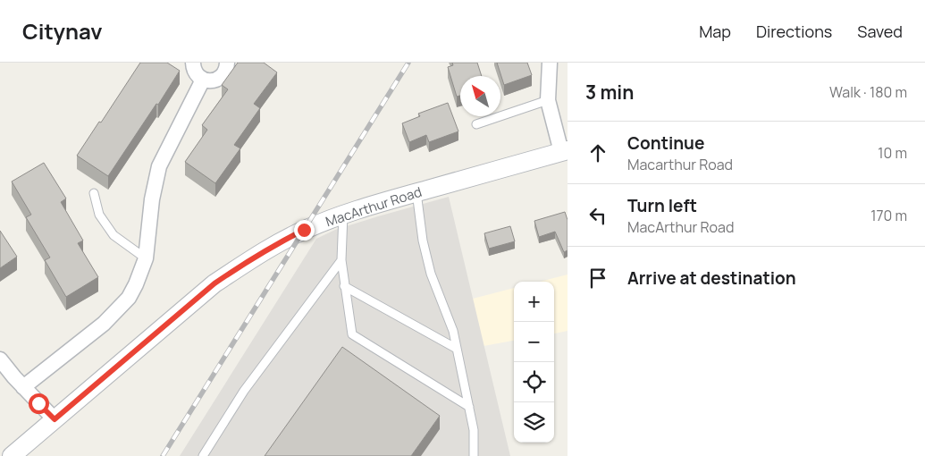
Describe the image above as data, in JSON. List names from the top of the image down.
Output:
{
  "streets": {
    "street": ["MacArthur Road"]
  },
  "north": "top left",
  "page": {
    "header": "Citynav",
    "nav": ["Map", "Directions", "Saved"],
    "heading": ["3 min", "Walk · 180 m"],
    "list": [
      ["Continue", "Macarthur Road", "10 m"],
      ["Turn left", "MacArthur Road", "170 m"],
      "Arrive at destination"
    ],
    "map_buttons": ["+", "−"]
  }
}
